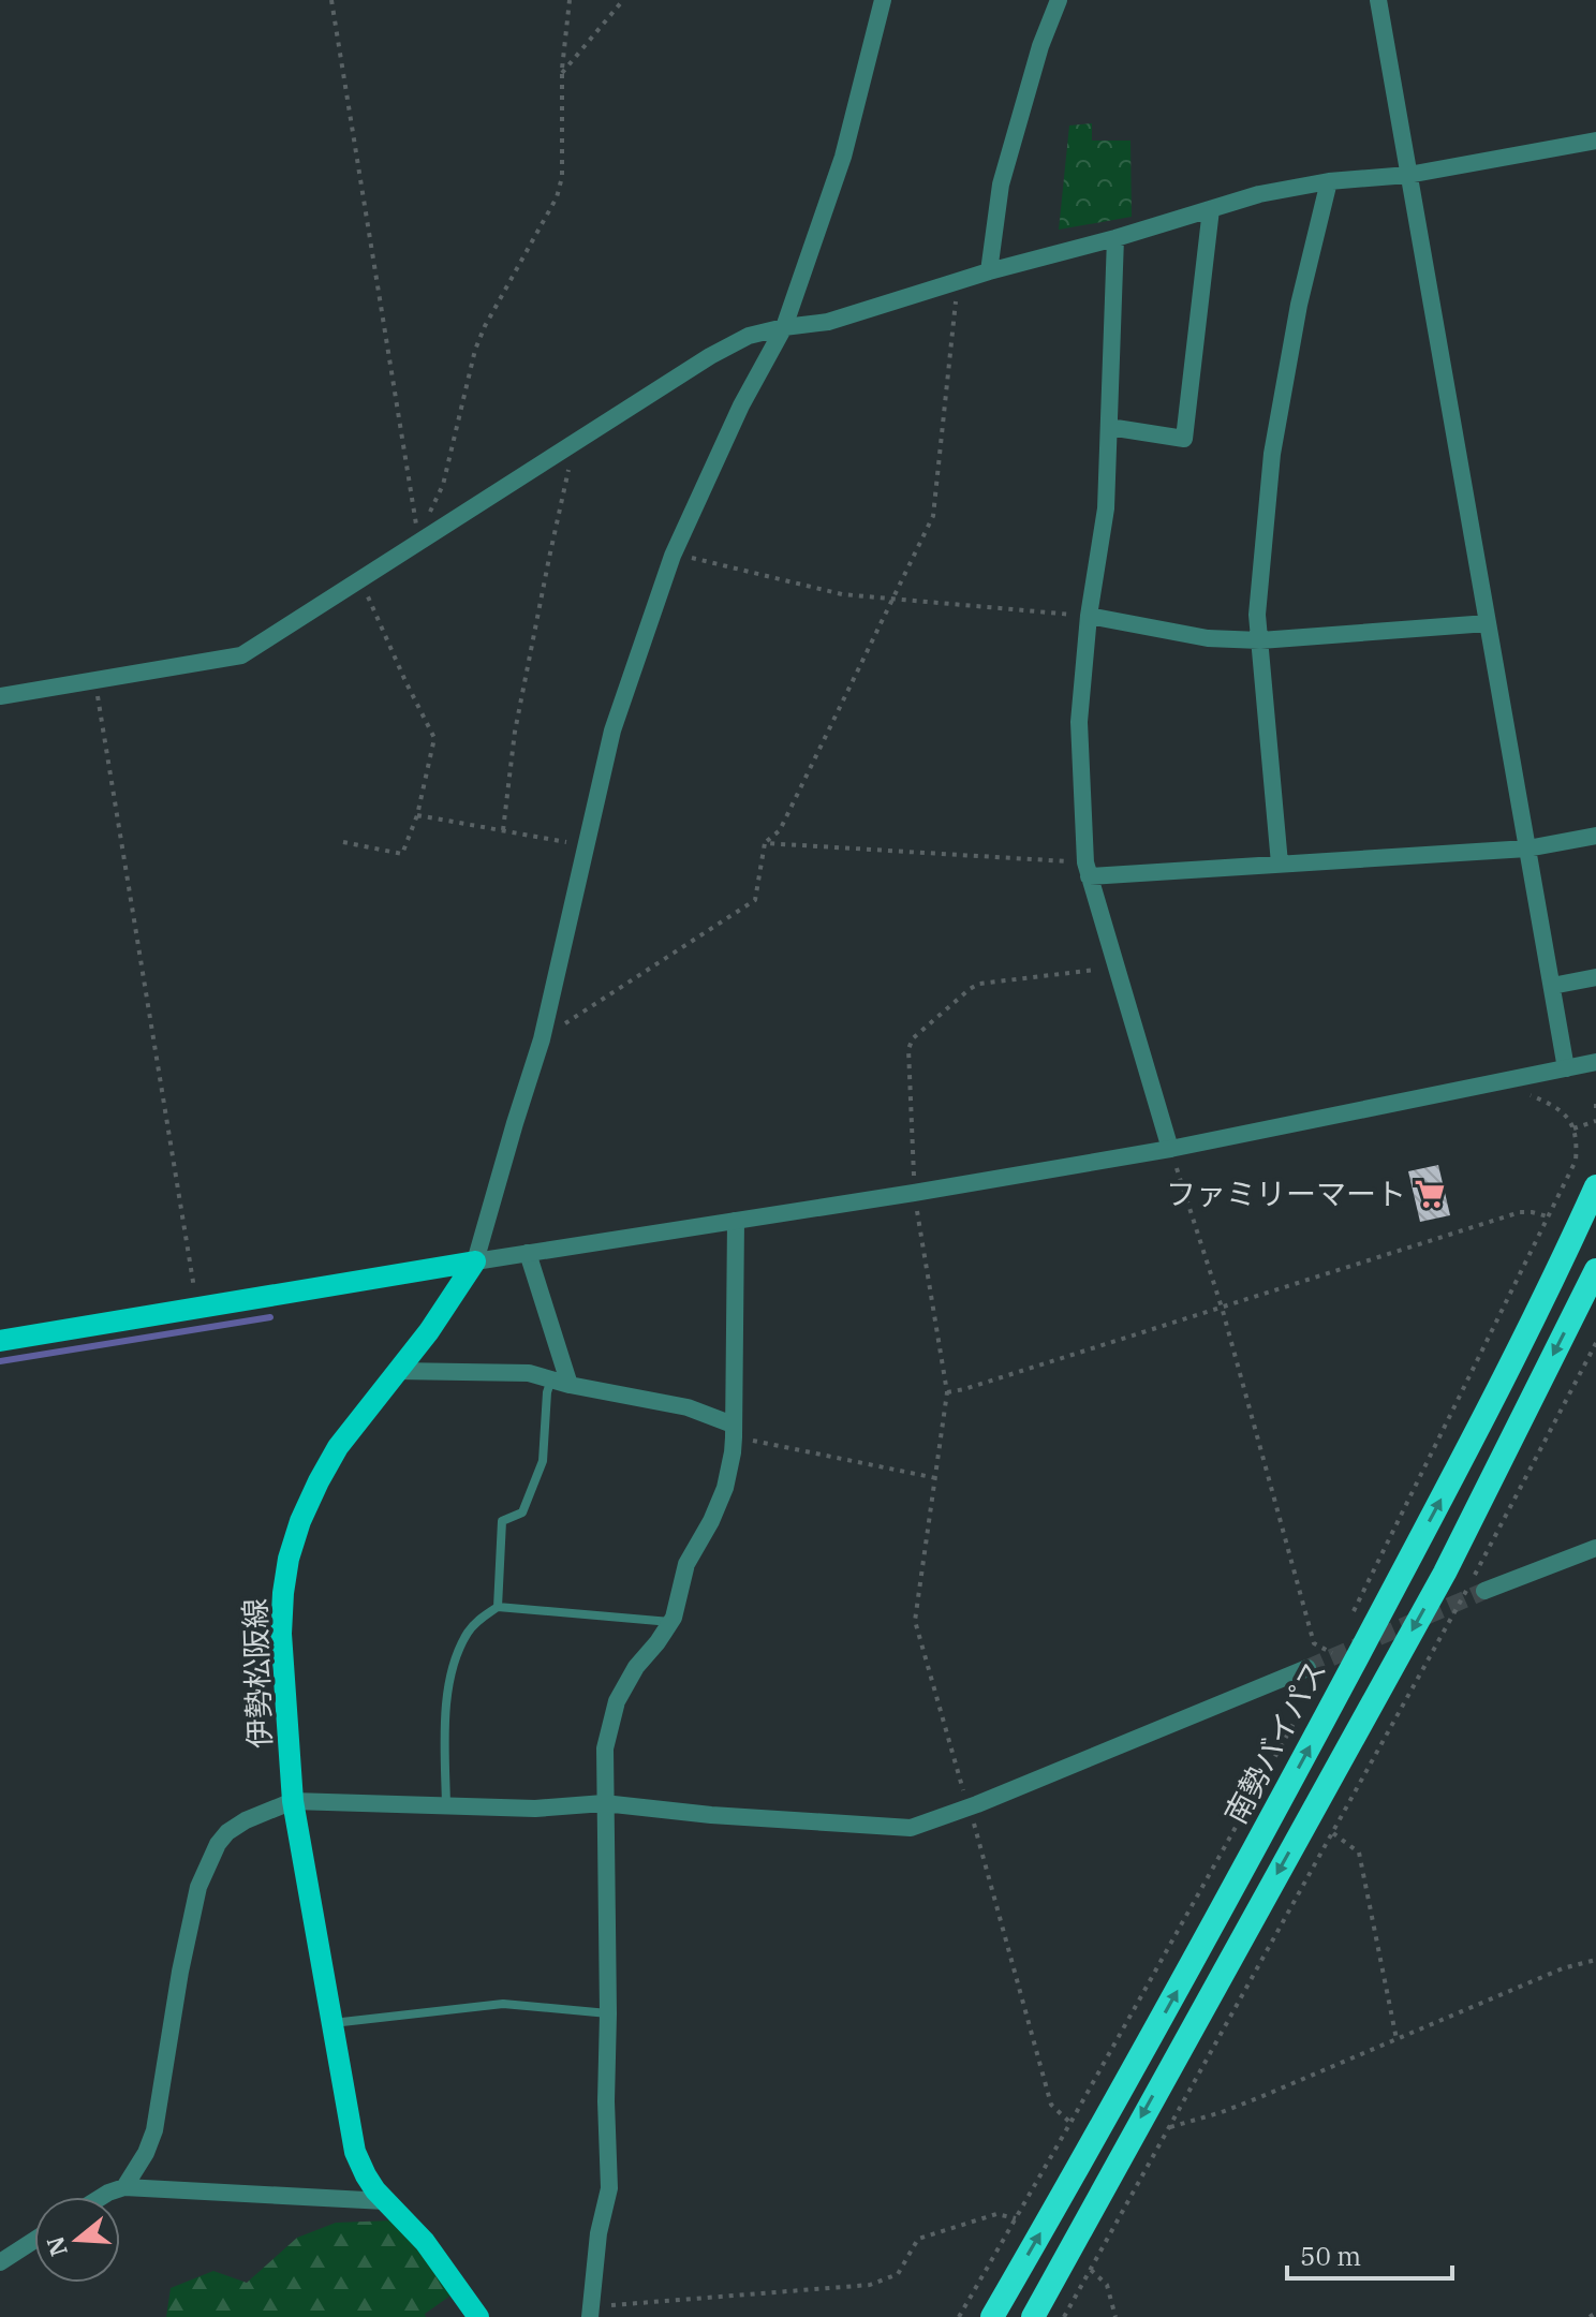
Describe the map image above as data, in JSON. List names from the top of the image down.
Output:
{
  "streets": {
    "highway": ["南勢バイパス"],
    "main road": ["伊勢松阪線"]
  },
  "places": {
    "supermarket": ["ファミリーマート"]
  },
  "scale_bar": "50 m",
  "north": "left"
}
